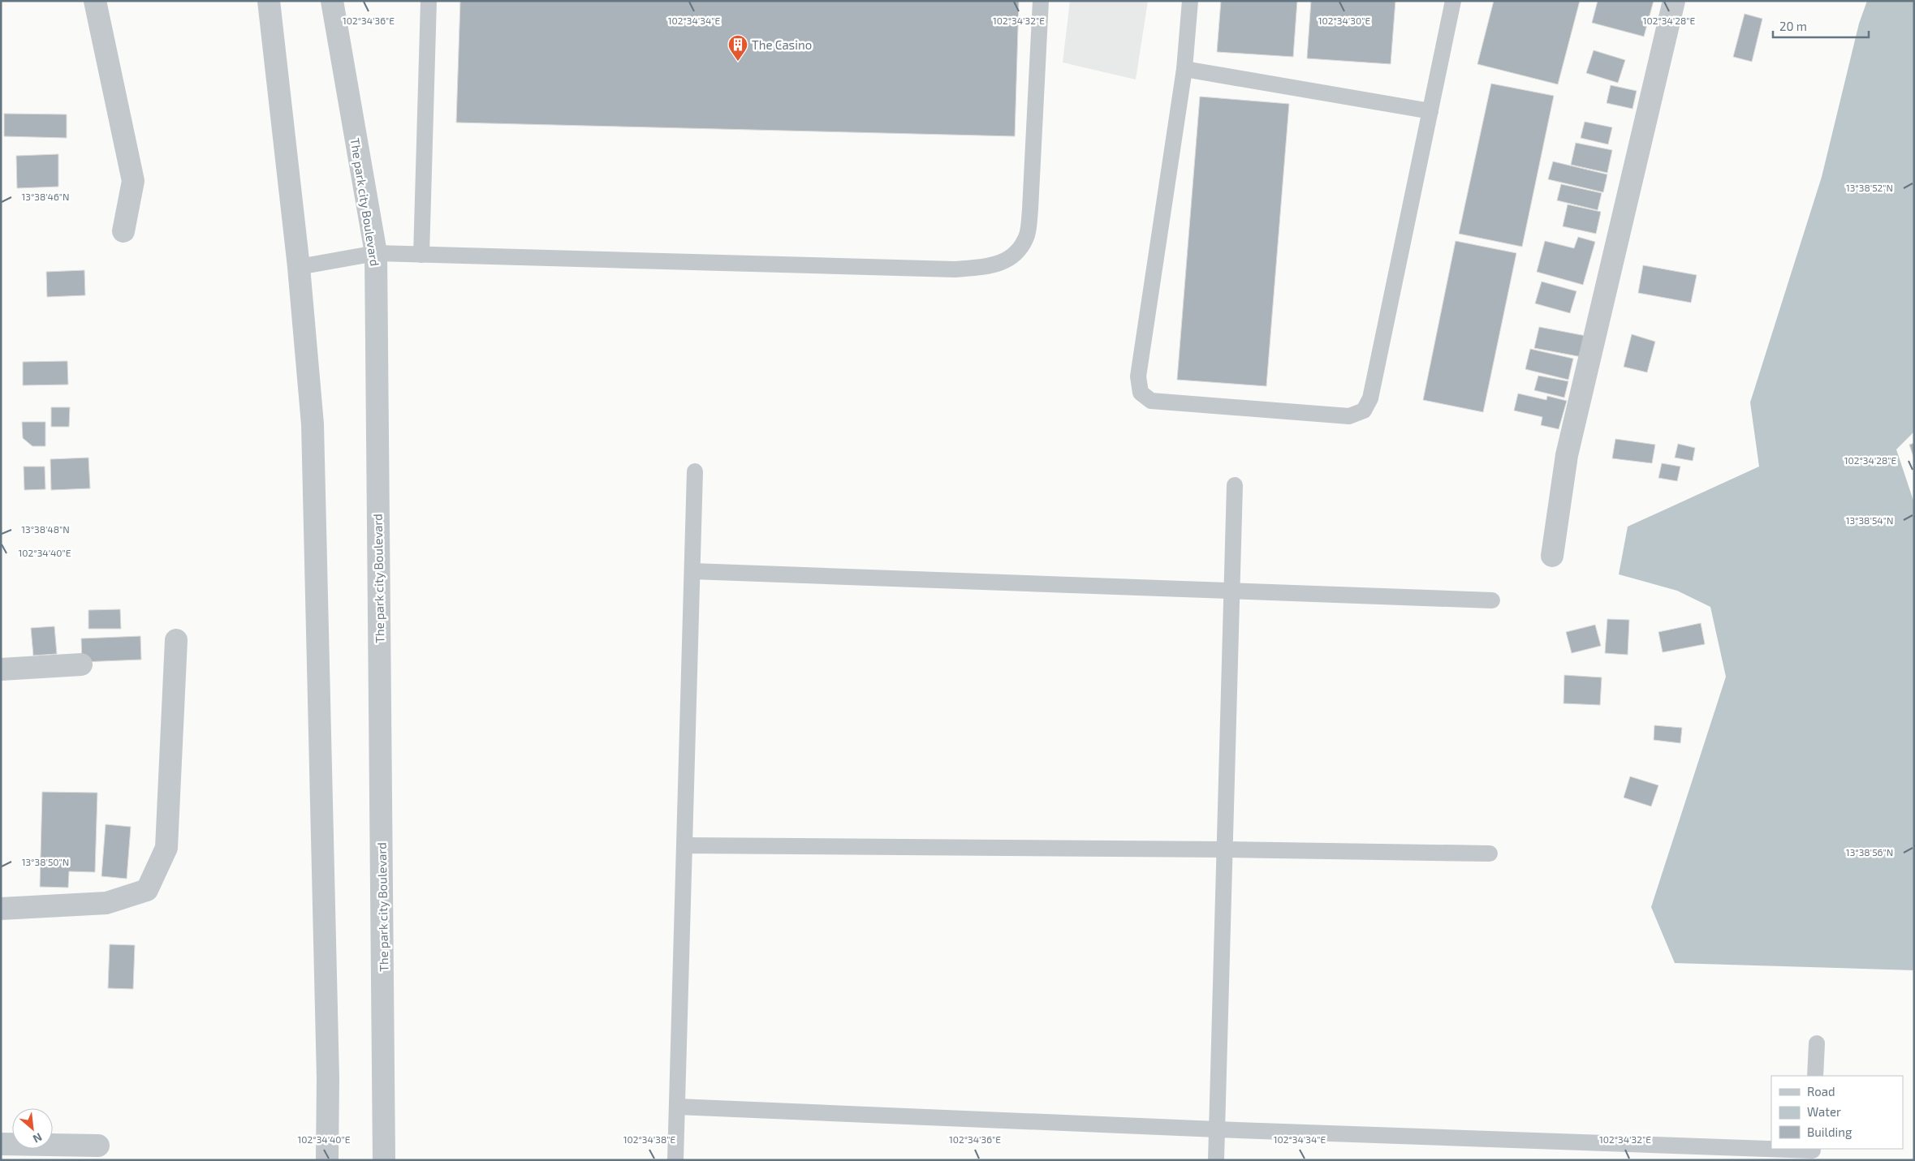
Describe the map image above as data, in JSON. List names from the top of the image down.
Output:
{
  "streets": {
    "street": ["The park city Boulevard"]
  },
  "places": {
    "building": ["The Casino"]
  },
  "legend": ["Road", "Water", "Building"],
  "scale_bar": "20 m",
  "north": "bottom right",
  "coordinates": [
    "102°34'36\"E",
    "102°34'34\"E",
    "102°34'32\"E",
    "102°34'30\"E",
    "102°34'28\"E",
    "13°38'52\"N",
    "13°38'46\"N",
    "13°38'54\"N",
    "13°38'48\"N",
    "102°34'40\"E",
    "13°38'56\"N",
    "13°38'50\"N",
    "102°34'38\"E"
  ]
}
